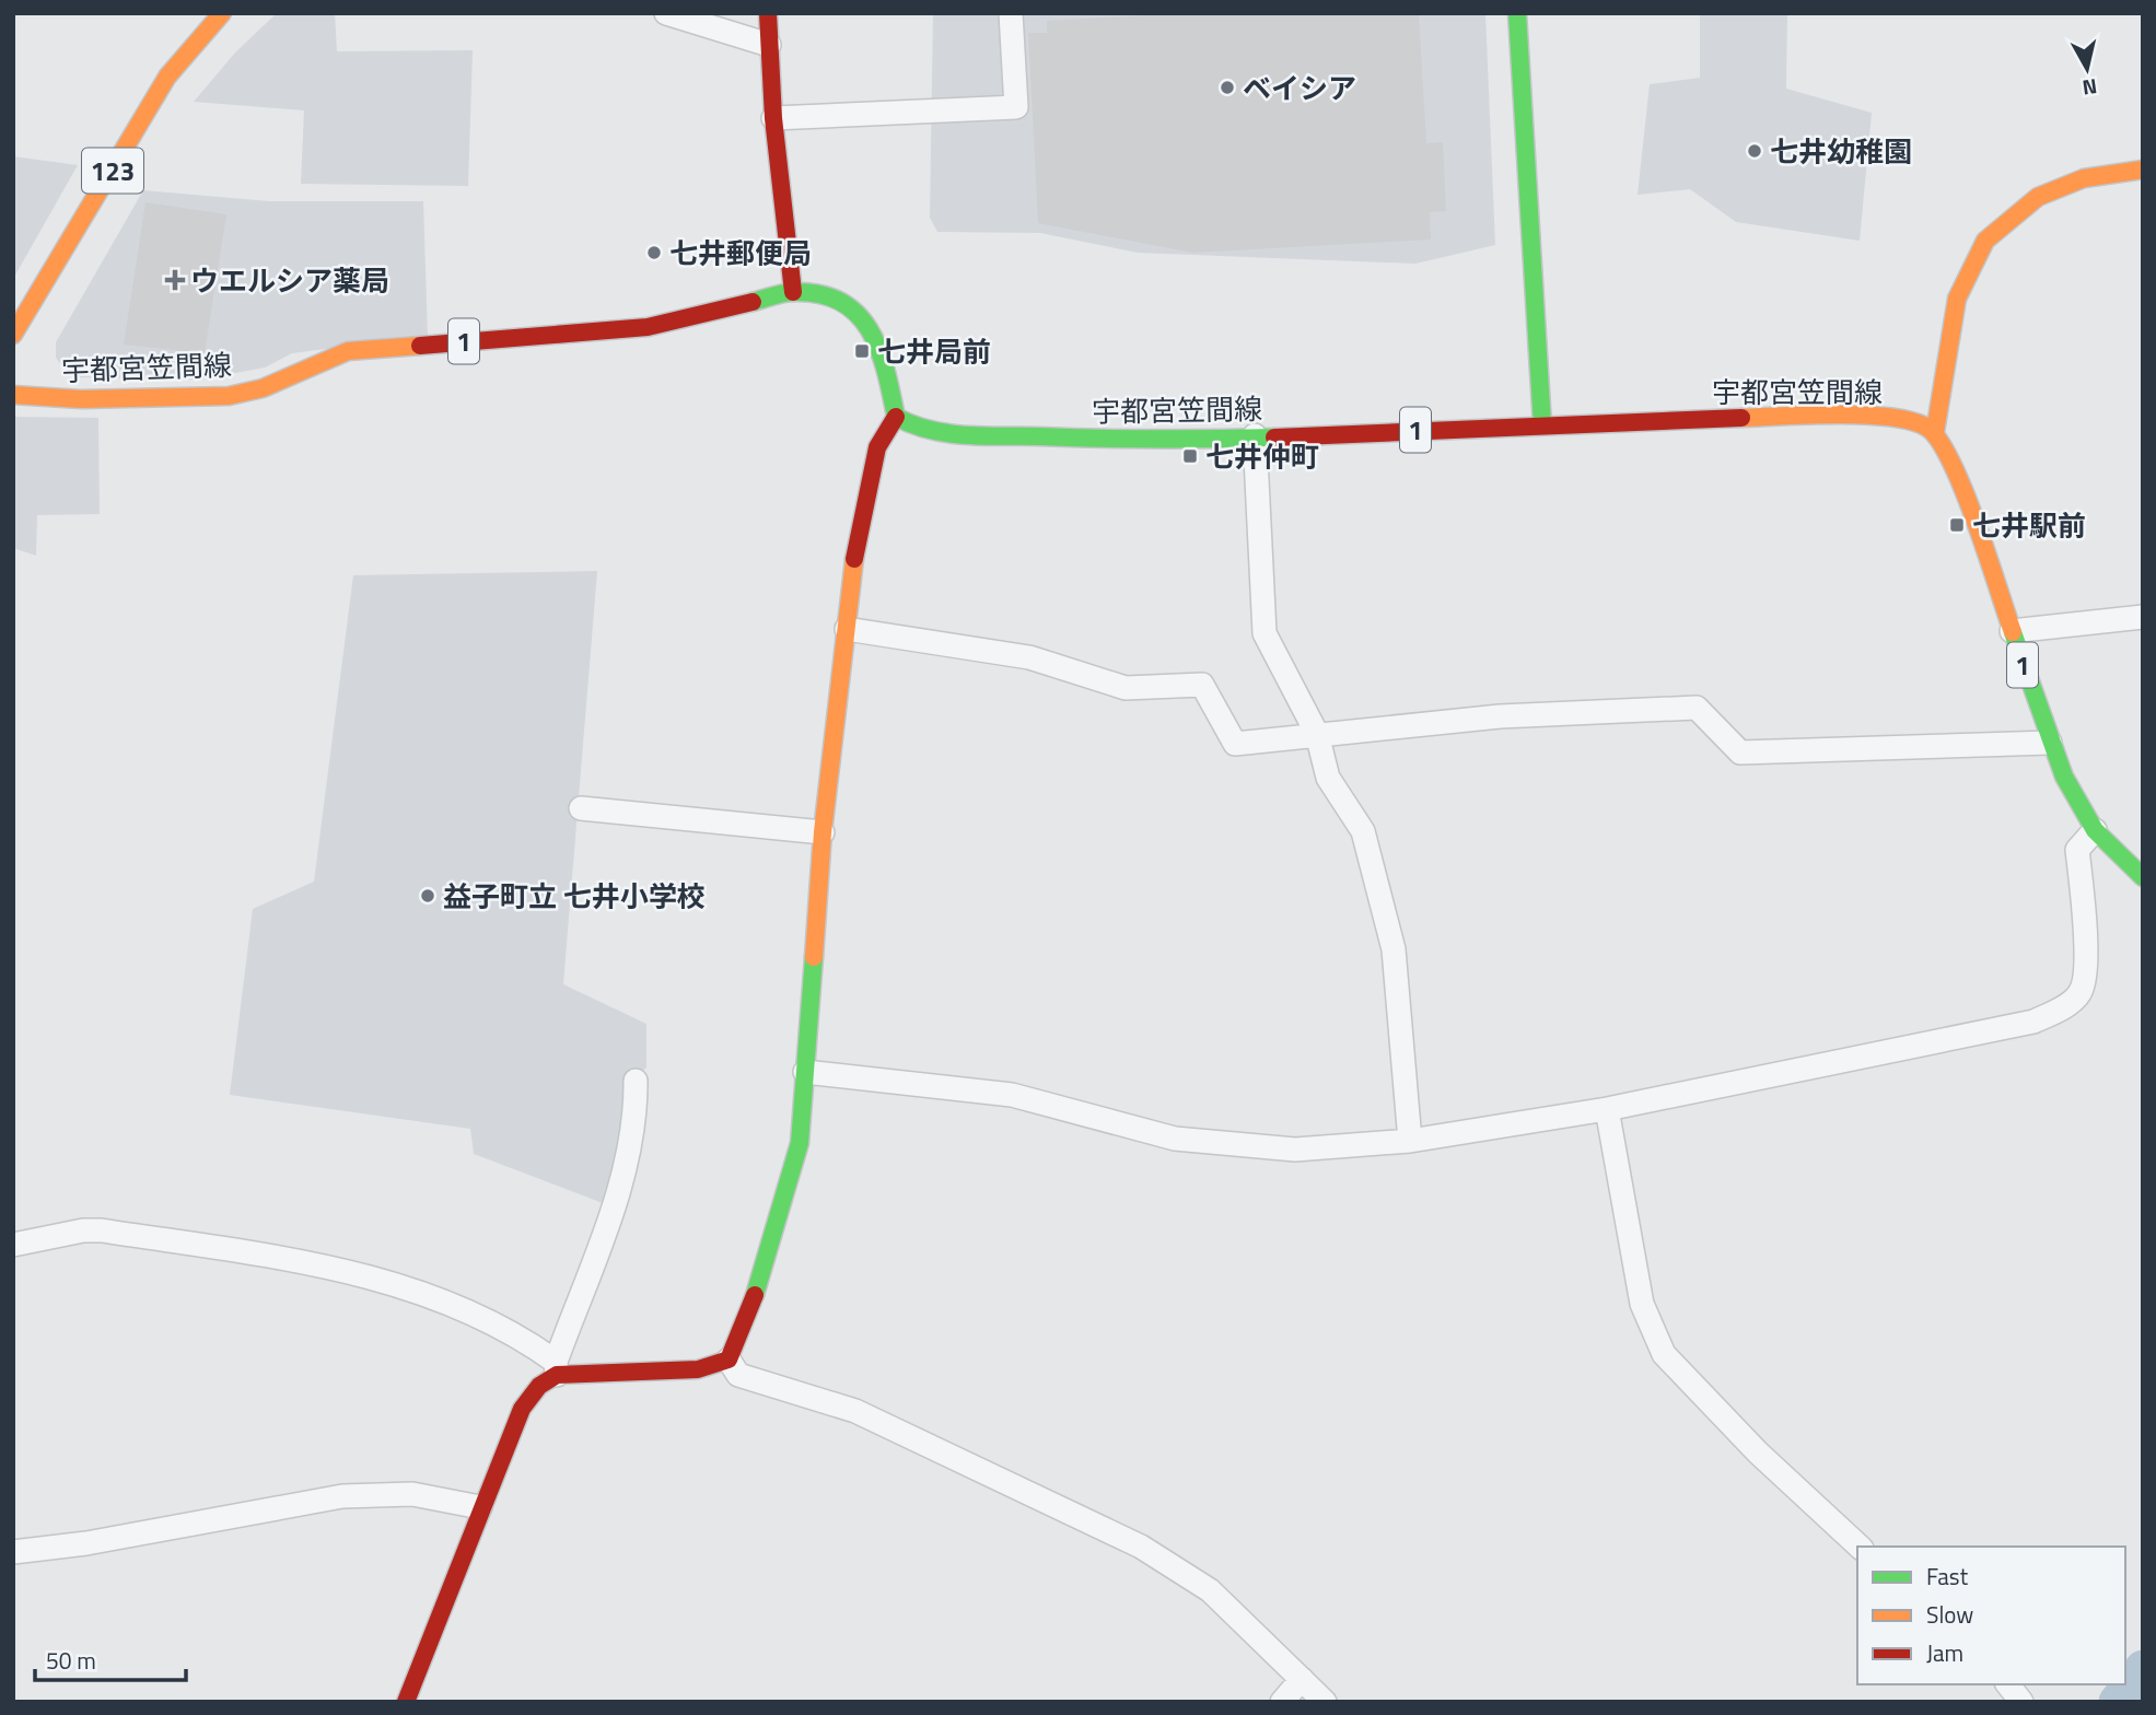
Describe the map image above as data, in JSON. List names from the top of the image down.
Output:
{
  "streets": {
    "main road": ["123", "1", "宇都宮笠間線"]
  },
  "crossings": [
    ["1", "宇都宮笠間線"]
  ],
  "places": {
    "other": [
      "ベイシア",
      "七井幼稚園",
      "七井郵便局",
      "益子町立 七井小学校"
    ],
    "health": ["ウエルシア薬局"],
    "transit": ["七井局前", "七井仲町", "七井駅前"]
  },
  "legend": ["Fast", "Slow", "Jam"],
  "scale_bar": "50 m",
  "north": "bottom"
}
